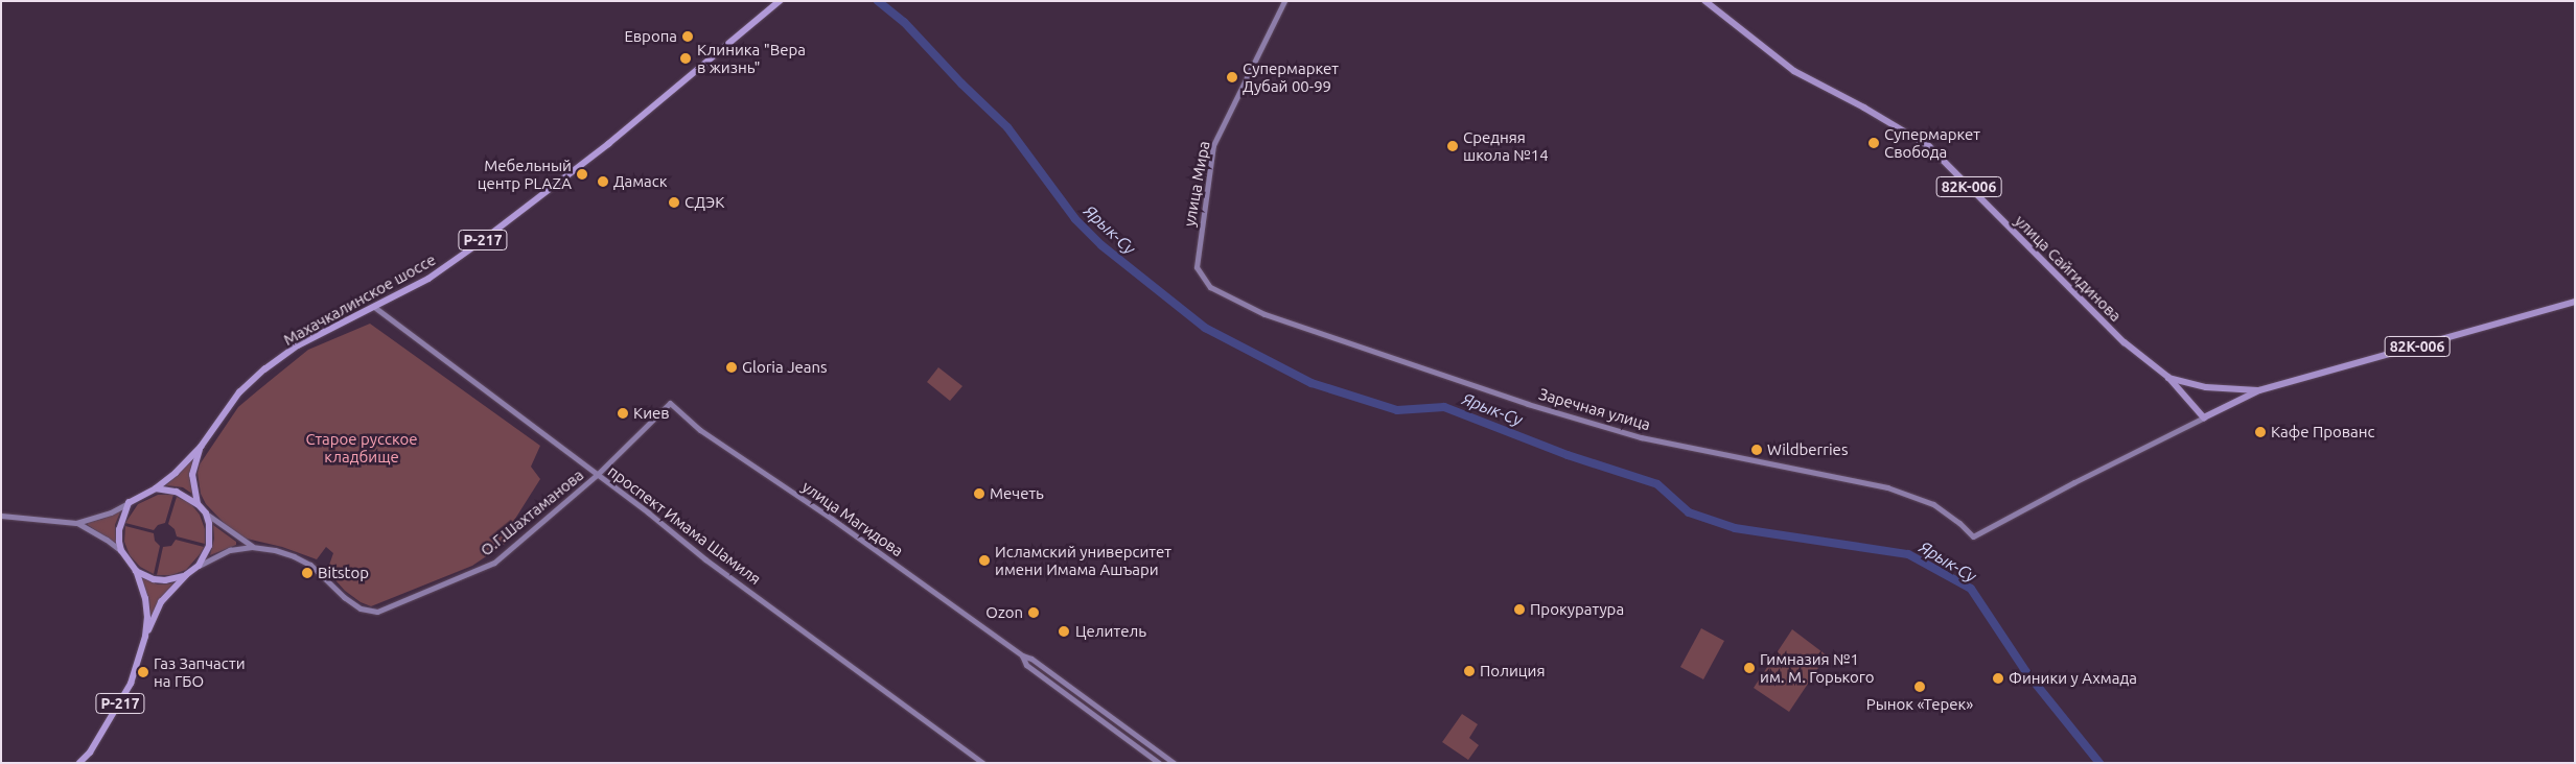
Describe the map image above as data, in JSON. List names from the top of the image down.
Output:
{
  "streets": {
    "highway": ["Р-217", "Махачкалинское шоссе"],
    "main road": [
      "улица Мира",
      "82К-006",
      "улица Сайгидинова",
      "Заречная улица",
      "О.Г.Шахтаманова",
      "улица Магидова",
      "проспект Имама Шамиля"
    ]
  },
  "crossings": [
    ["улица Мира", "Заречная улица"],
    ["82К-006", "улица Сайгидинова"],
    ["Р-217", "Махачкалинское шоссе"],
    ["Р-217", "О.Г.Шахтаманова"],
    ["улица Сайгидинова", "Заречная улица"],
    ["Махачкалинское шоссе", "проспект Имама Шамиля"],
    ["О.Г.Шахтаманова", "улица Магидова"],
    ["О.Г.Шахтаманова", "проспект Имама Шамиля"]
  ],
  "water": ["Ярык-Су"],
  "parks": ["Старое русское кладбище"],
  "places": [
    "Европа",
    "Клиника \"Вера в жизнь\"",
    "Супермаркет Дубай 00-99",
    "Супермаркет Свобода",
    "Средняя школа №14",
    "Мебельный центр PLAZA",
    "Дамаск",
    "СДЭК",
    "Gloria Jeans",
    "Киев",
    "Кафе Прованс",
    "Wildberries",
    "Мечеть",
    "Исламский университет имени Имама Ашъари",
    "Bitstop",
    "Прокуратура",
    "Ozon",
    "Целитель",
    "Гимназия №1 им. М. Горького",
    "Полиция",
    "Газ Запчасти на ГБО",
    "Финики у Ахмада",
    "Рынок «Терек»"
  ]
}
